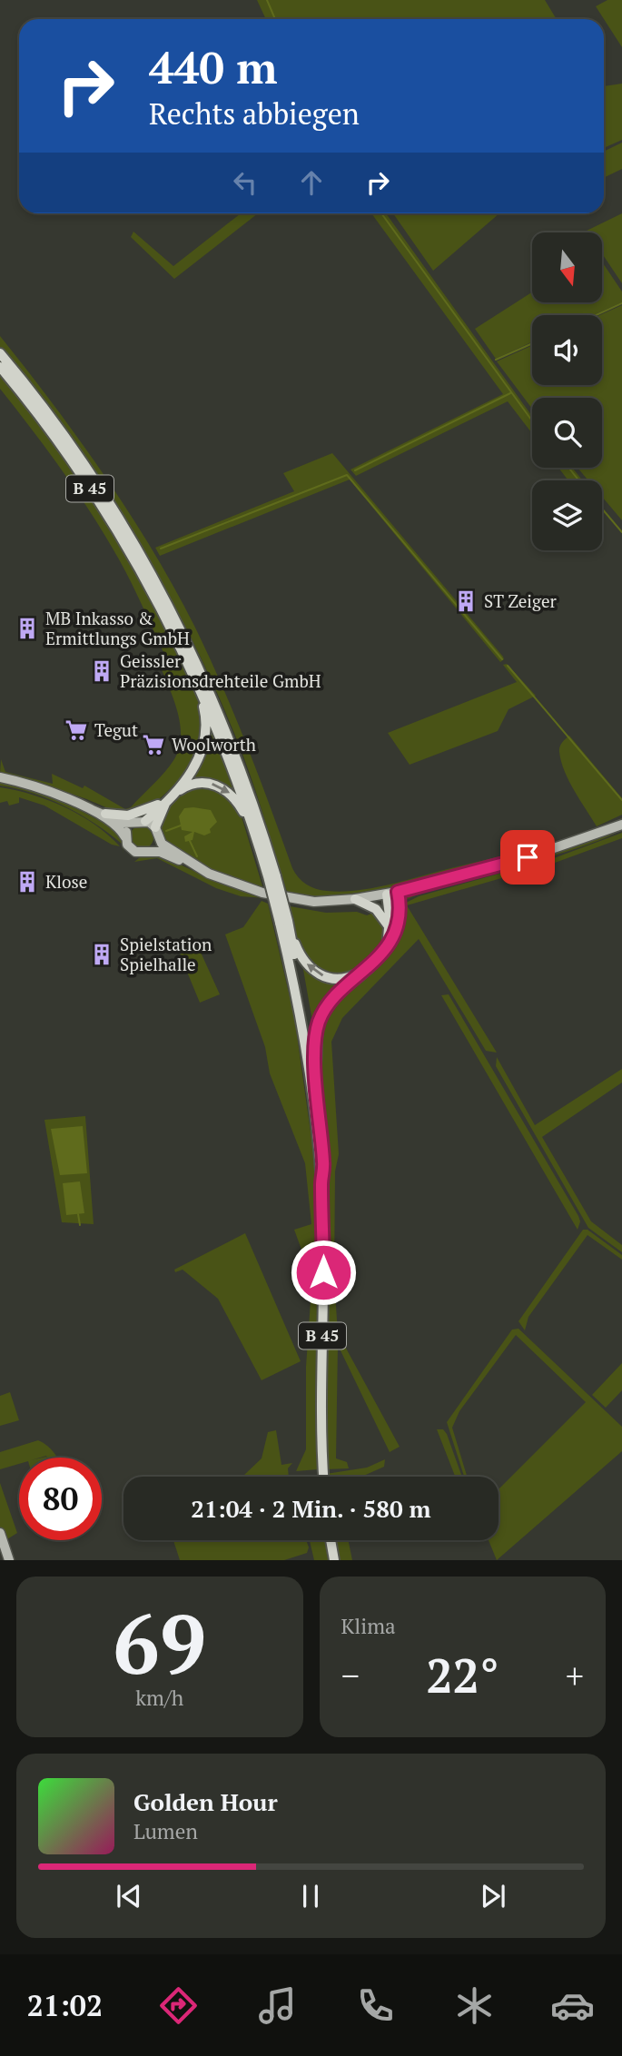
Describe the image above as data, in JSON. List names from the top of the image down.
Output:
{
  "streets": {
    "highway": ["B 45"]
  },
  "places": {
    "building": [
      "ST Zeiger",
      "MB Inkasso & Ermittlungs GmbH",
      "Geissler Präzisionsdrehteile GmbH",
      "Klose",
      "Spielstation Spielhalle"
    ],
    "supermarket": ["Tegut", "Woolworth"]
  },
  "north": "bottom",
  "page": {
    "turn": ["440 m", "Rechts abbiegen"],
    "limit": "80",
    "trip": "21:04 · 2 Min. · 580 m",
    "tile": [
      ["69", "km/h"],
      "Klima"
    ],
    "heat": ["−", "22°", "+"],
    "song": ["Golden Hour", "Lumen"],
    "tabs": "21:02"
  }
}
